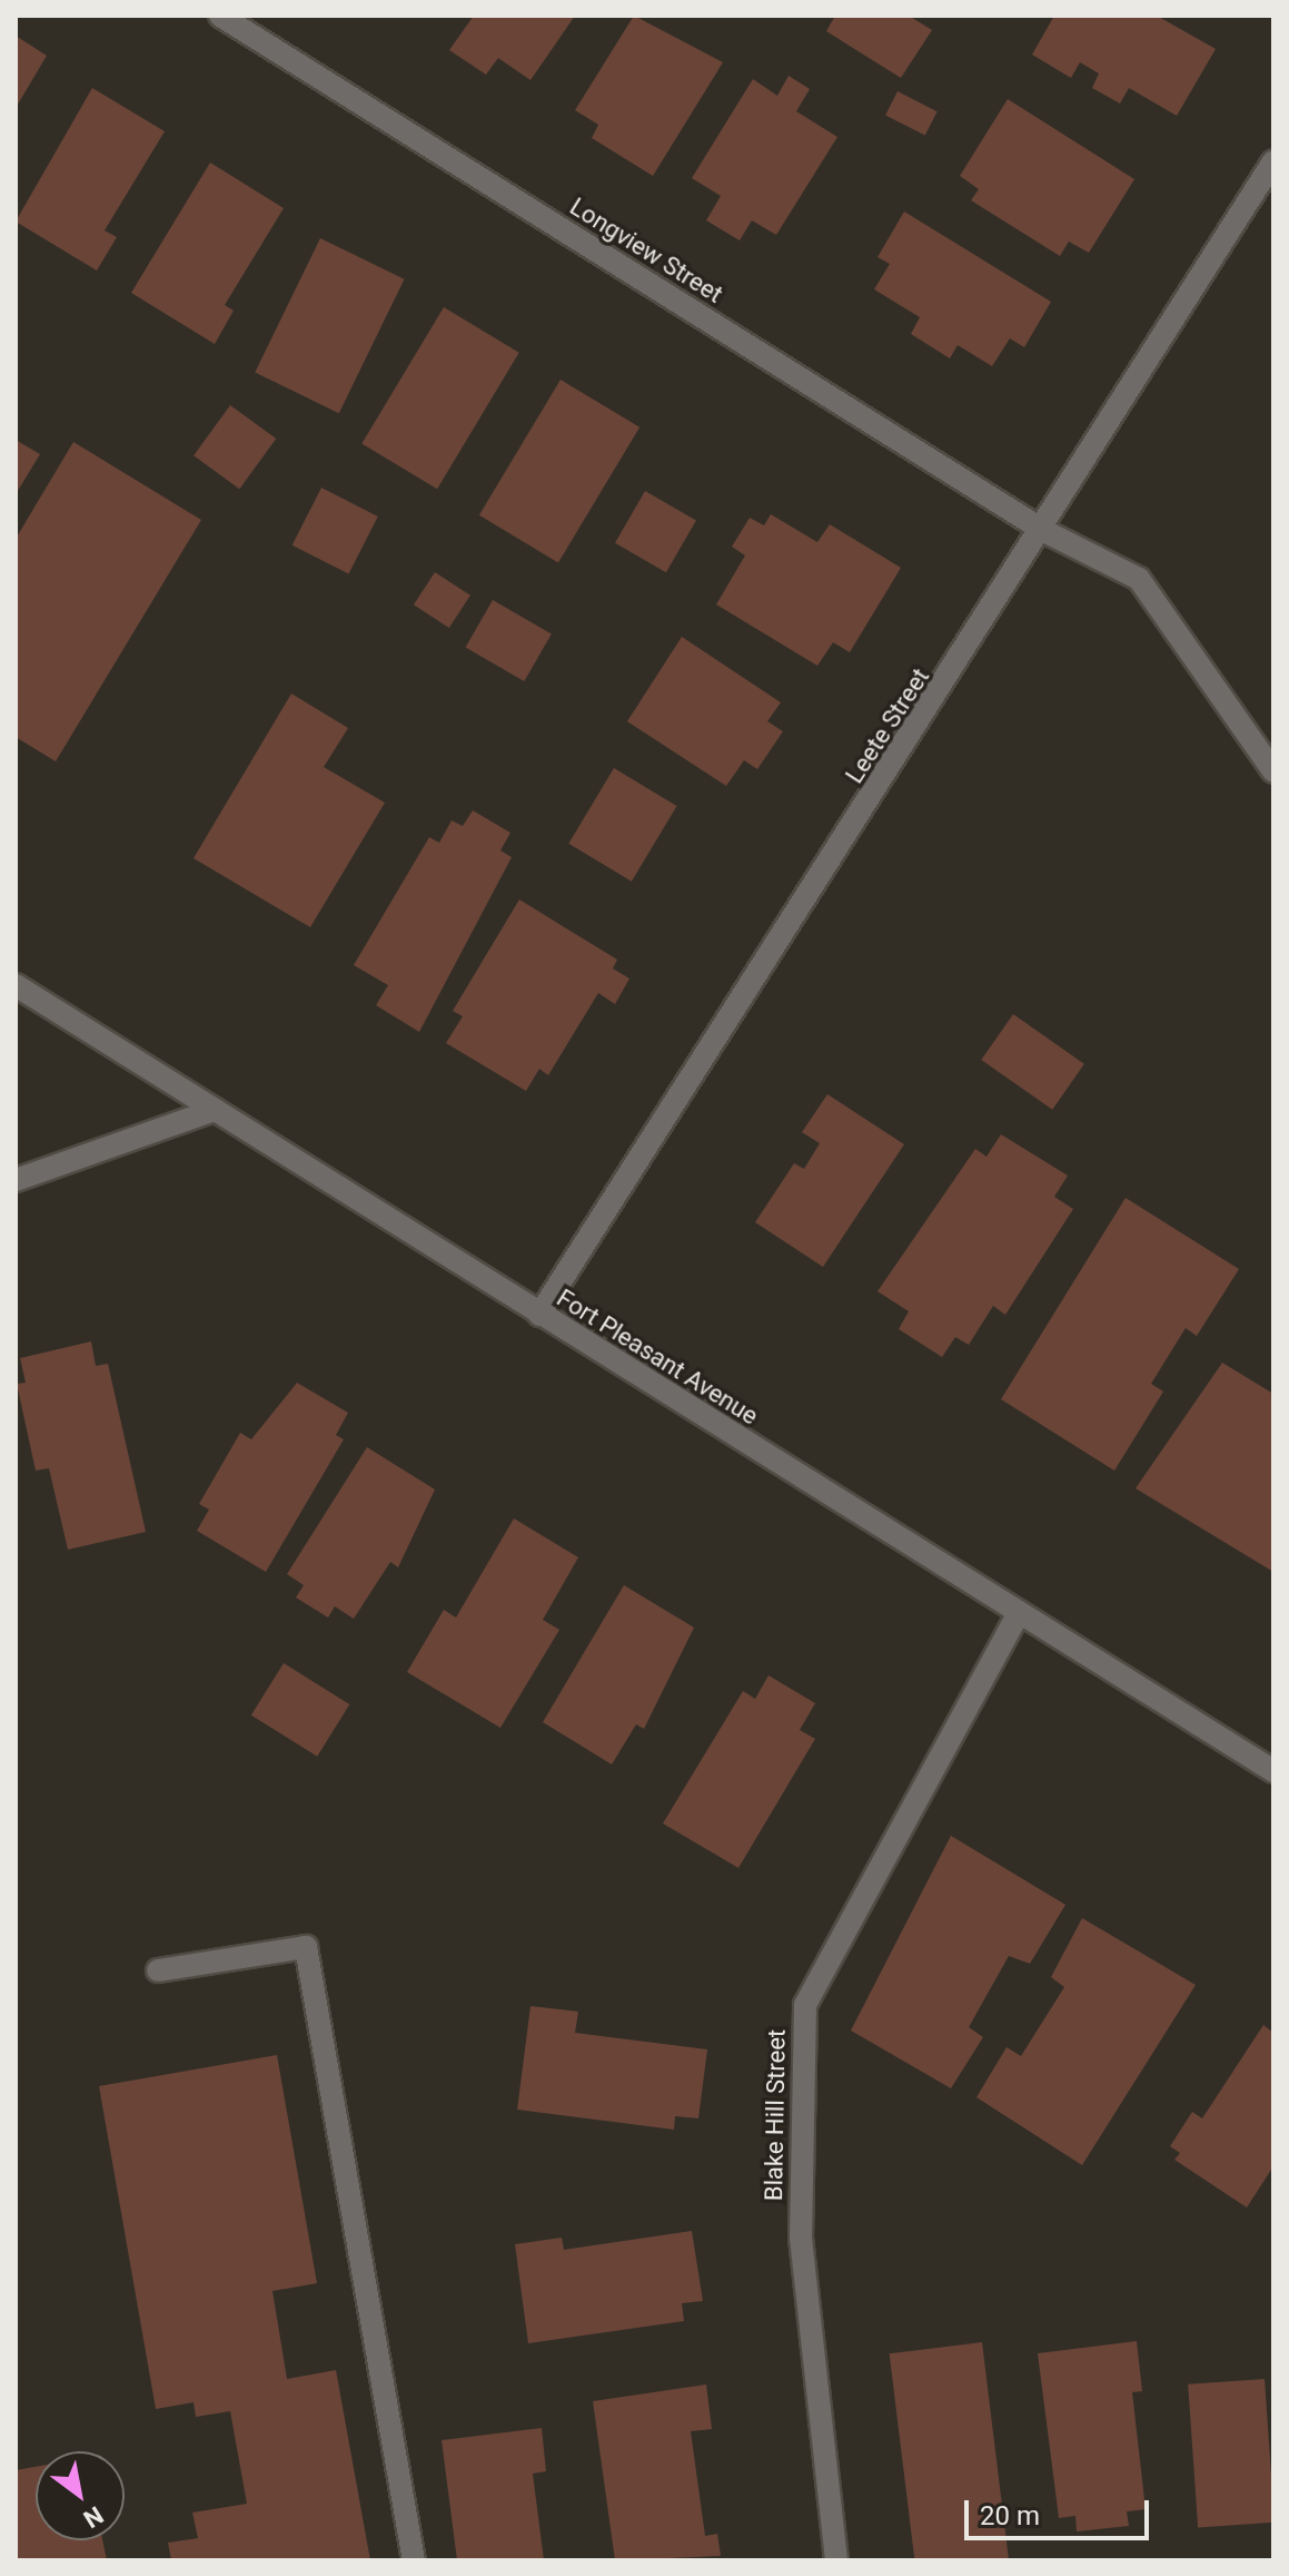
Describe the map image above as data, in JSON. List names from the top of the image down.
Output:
{
  "streets": {
    "street": [
      "Longview Street",
      "Leete Street",
      "Fort Pleasant Avenue",
      "Blake Hill Street"
    ]
  },
  "crossings": [
    ["Longview Street", "Leete Street"],
    ["Leete Street", "Fort Pleasant Avenue"],
    ["Fort Pleasant Avenue", "Blake Hill Street"]
  ],
  "scale_bar": "20 m",
  "north": "bottom right"
}
